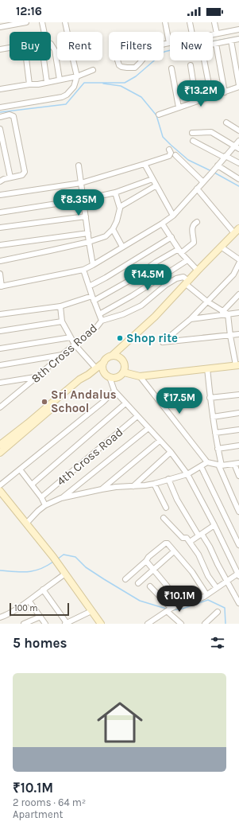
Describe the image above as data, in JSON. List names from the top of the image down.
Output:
{
  "streets": {
    "street": ["8th Cross Road", "4th Cross Road"]
  },
  "places": ["Shop rite", "Sri Andalus School"],
  "scale_bar": "100 m",
  "page": {
    "status": "12:16",
    "chip": [
      "Buy",
      "Rent",
      "Filters",
      "New"
    ],
    "price": [
      "₹13.2M",
      "₹8.35M",
      "₹14.5M",
      "₹17.5M",
      "₹10.1M"
    ],
    "scale": "100 m",
    "heading": "5 homes",
    "list": [
      {
        "name": "₹10.1M",
        "note": "2 rooms · 64 m² · Apartment"
      }
    ]
  }
}
